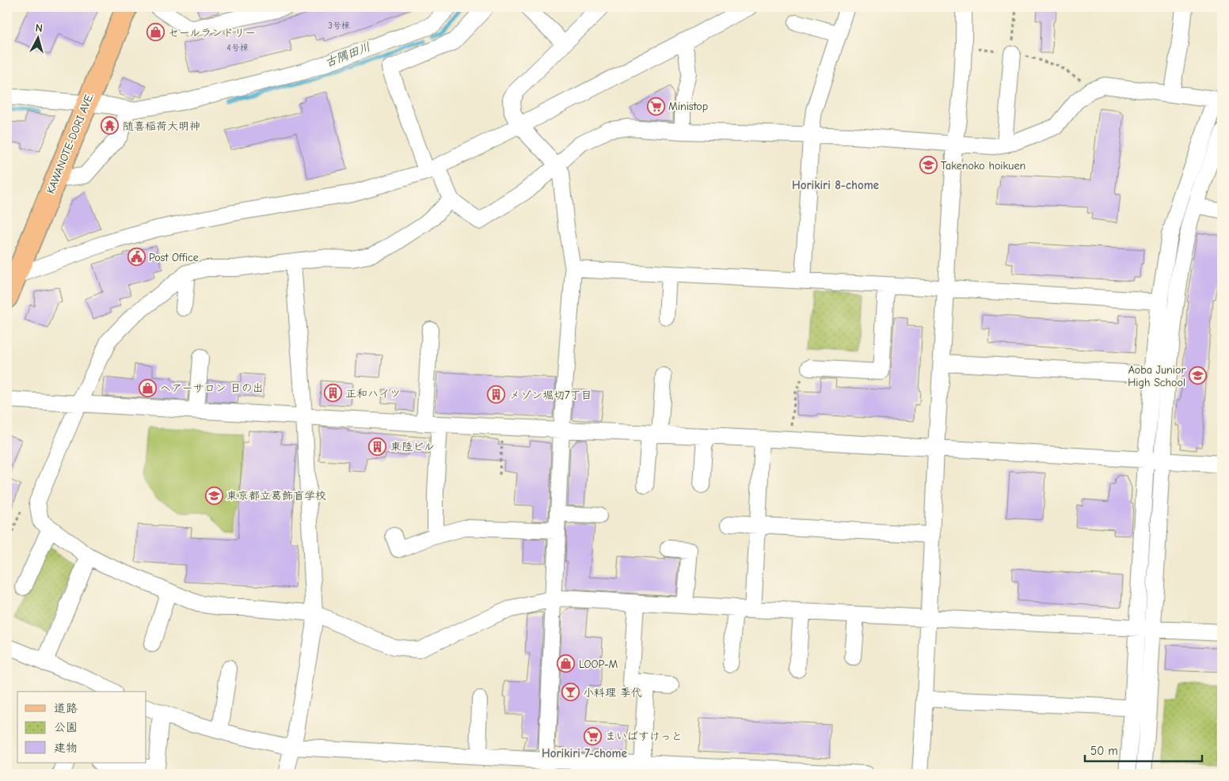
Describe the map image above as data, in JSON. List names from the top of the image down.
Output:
{
  "streets": {
    "main road": ["KAWANOTE-DORI AVE."]
  },
  "districts": ["Horikiri 8-chome", "Horikiri 7-chome"],
  "water": ["古隅田川"],
  "places": {
    "shop": ["セールランドリー", "ヘアーサロン 日の出", "LOOP-M"],
    "supermarket": ["Ministop", "まいばすけっと"],
    "temple": ["随喜稲荷大明神"],
    "school or university": ["Takenoko hoikuen", "Aoba Junior High School", "東京都立葛飾盲学校"],
    "public building": ["Post Office"],
    "building": ["正和ハイツ", "メゾン堀切7丁目", "東陸ビル"],
    "bar": ["小料理 季代"]
  },
  "house_numbers": ["3号棟", "4号棟"],
  "legend": ["道路", "公園", "建物"],
  "scale_bar": "50 m",
  "north": "top"
}
